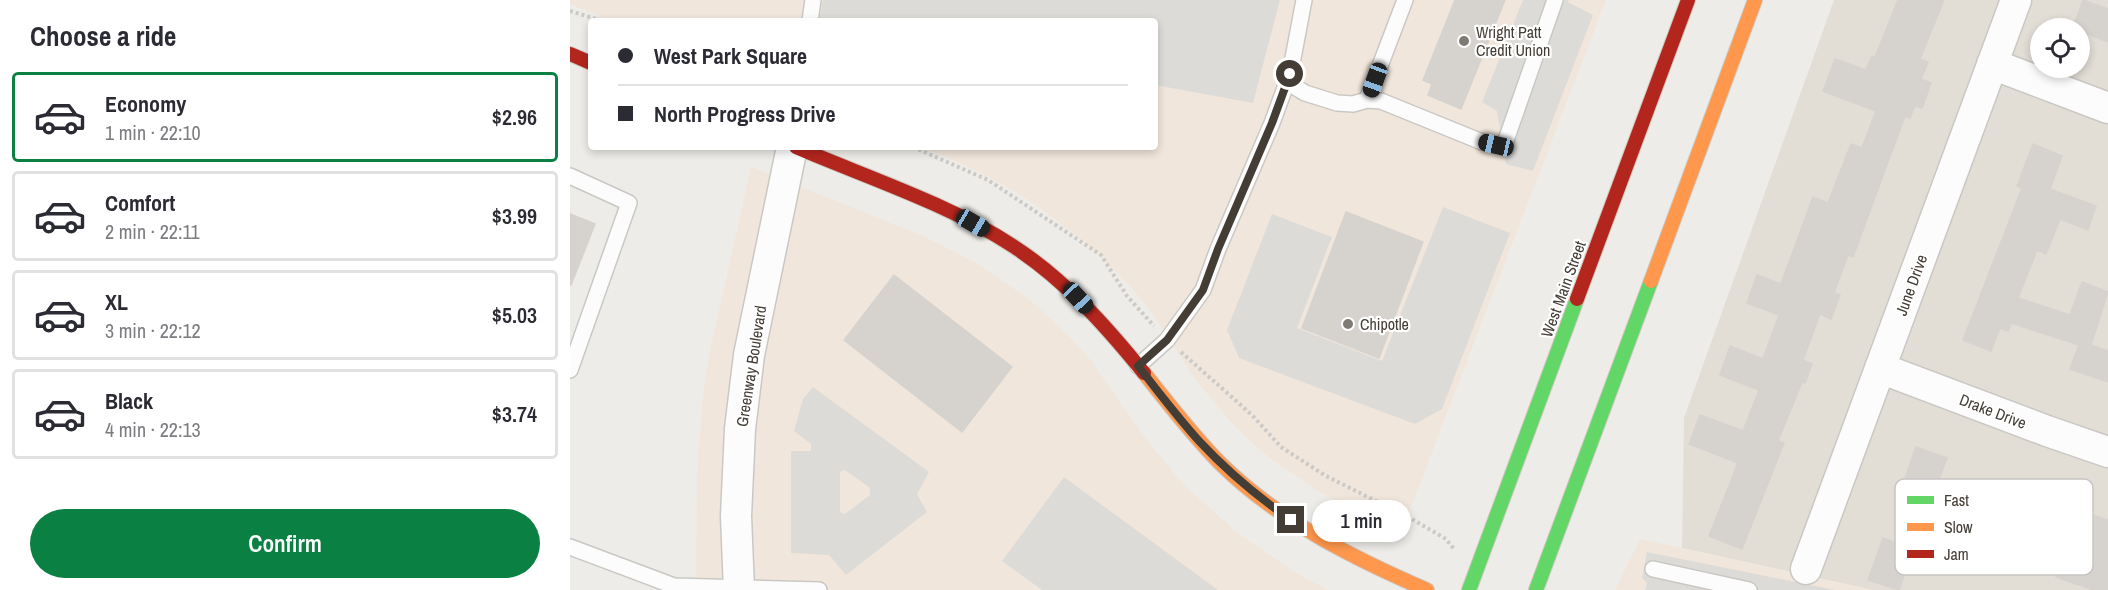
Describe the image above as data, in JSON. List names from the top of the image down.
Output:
{
  "streets": {
    "main road": ["West Main Street"],
    "street": ["June Drive", "Greenway Boulevard", "Drake Drive"]
  },
  "crossings": [
    ["June Drive", "Drake Drive"]
  ],
  "places": ["Wright Patt Credit Union", "Chipotle"],
  "legend": ["Fast", "Slow", "Jam"],
  "page": {
    "heading": "Choose a ride",
    "banner": ["West Park Square", "North Progress Drive"],
    "list": [
      {
        "name": "Economy",
        "note": "1 min · 22:10",
        "value": "$2.96"
      },
      {
        "name": "Comfort",
        "note": "2 min · 22:11",
        "value": "$3.99"
      },
      {
        "name": "XL",
        "note": "3 min · 22:12",
        "value": "$5.03"
      },
      {
        "name": "Black",
        "note": "4 min · 22:13",
        "value": "$3.74"
      }
    ],
    "buttons": "Confirm",
    "bubble": "1 min"
  }
}
